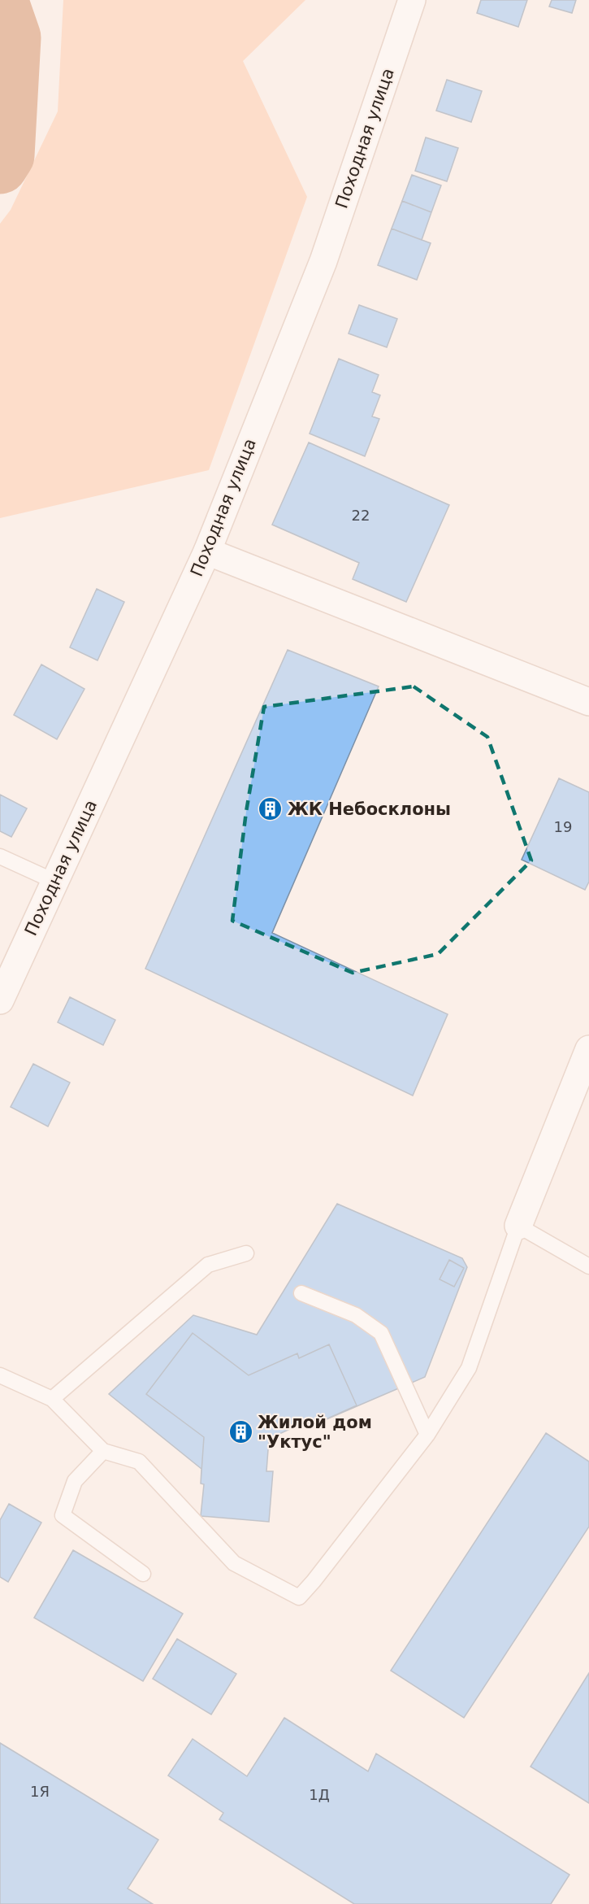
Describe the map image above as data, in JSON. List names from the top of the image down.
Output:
{
  "streets": {
    "main road": ["Походная улица"]
  },
  "places": {
    "building": ["ЖК Небосклоны", "Жилой дом \"Уктус\""]
  },
  "house_numbers": [
    "22",
    "19",
    "1Я",
    "1Д"
  ]
}
